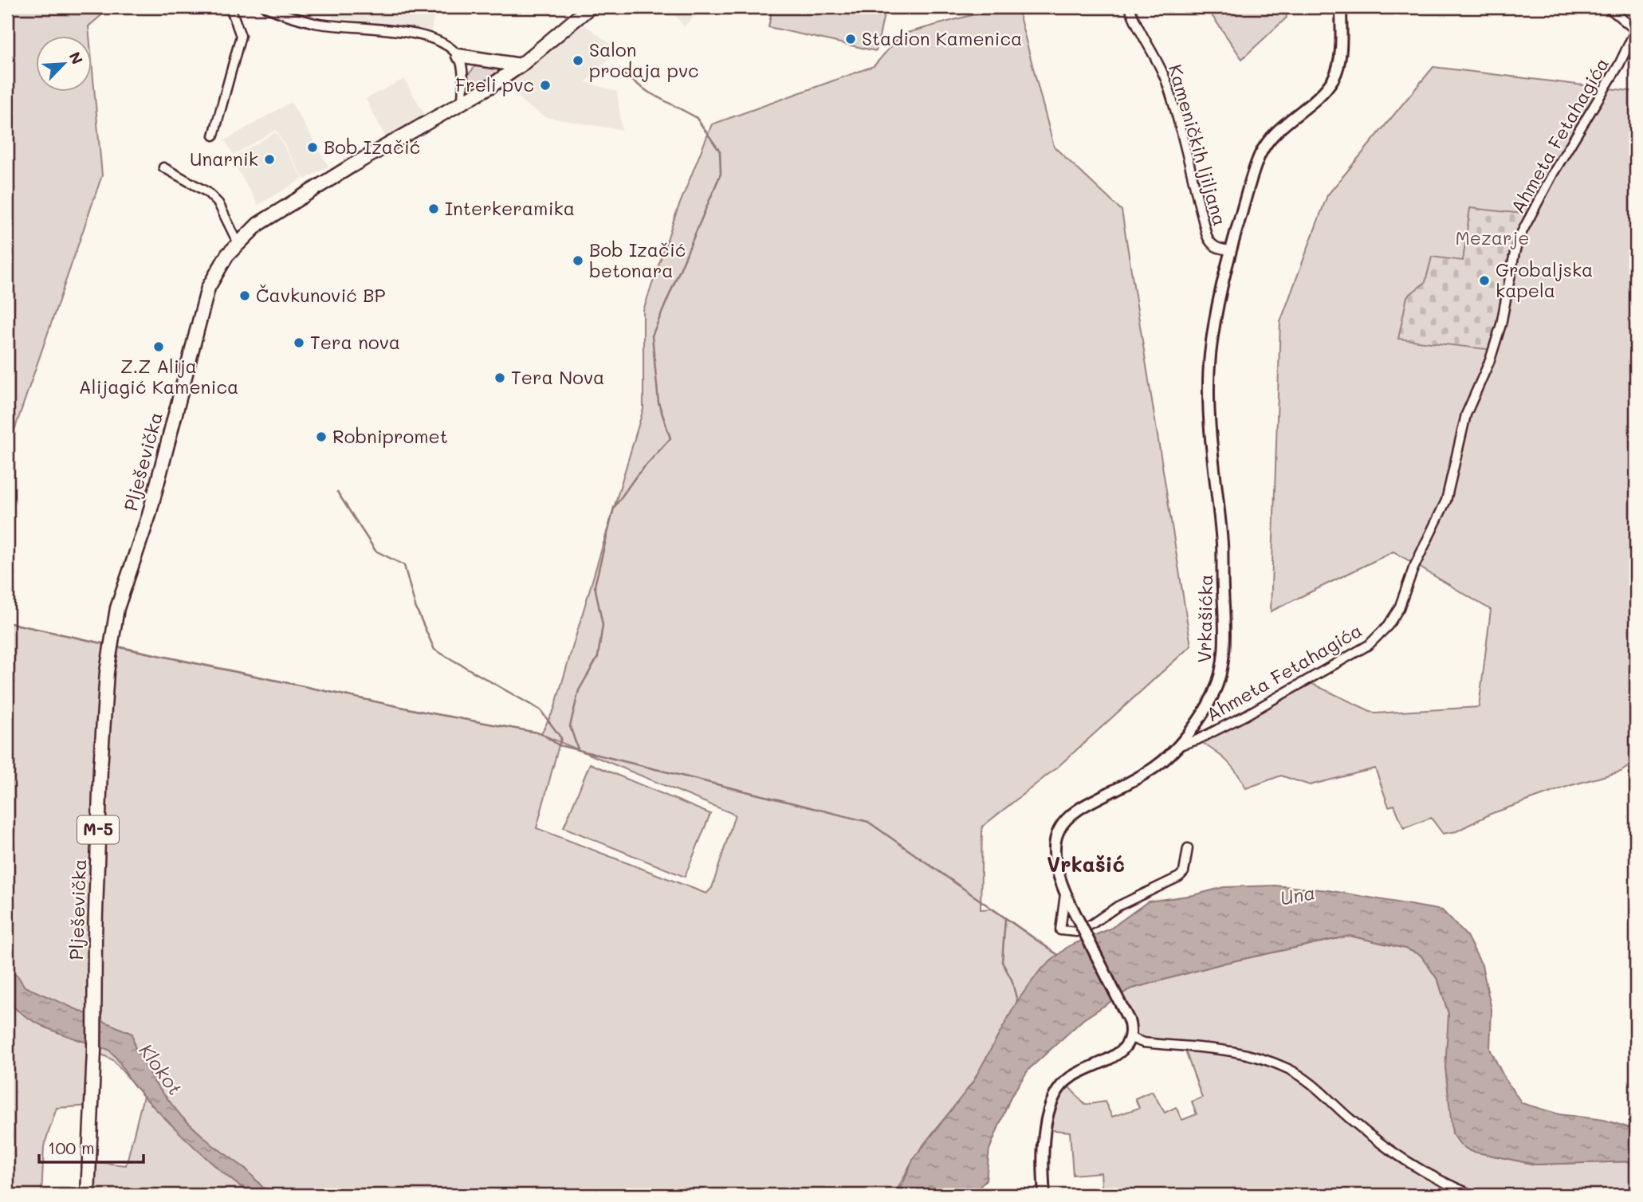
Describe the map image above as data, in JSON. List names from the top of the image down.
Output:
{
  "streets": {
    "main road": ["Plješevička", "M-5"],
    "street": ["Ahmeta Fetahagića", "Kameničkih ljiljana", "Vrkašićka"]
  },
  "crossings": [
    ["Ahmeta Fetahagića", "Vrkašićka"],
    ["Kameničkih ljiljana", "Vrkašićka"]
  ],
  "districts": ["Vrkašić"],
  "water": ["Una", "Klokot"],
  "parks": ["Mezarje"],
  "places": [
    "Stadion Kamenica",
    "Salon prodaja pvc",
    "Freli pvc",
    "Bob Izačić",
    "Unarnik",
    "Interkeramika",
    "Bob Izačić betonara",
    "Grobaljska kapela",
    "Čavkunović BP",
    "Tera nova",
    "Z.Z Alija Alijagić Kamenica",
    "Tera Nova",
    "Robnipromet"
  ],
  "scale_bar": "100 m",
  "north": "top right"
}
